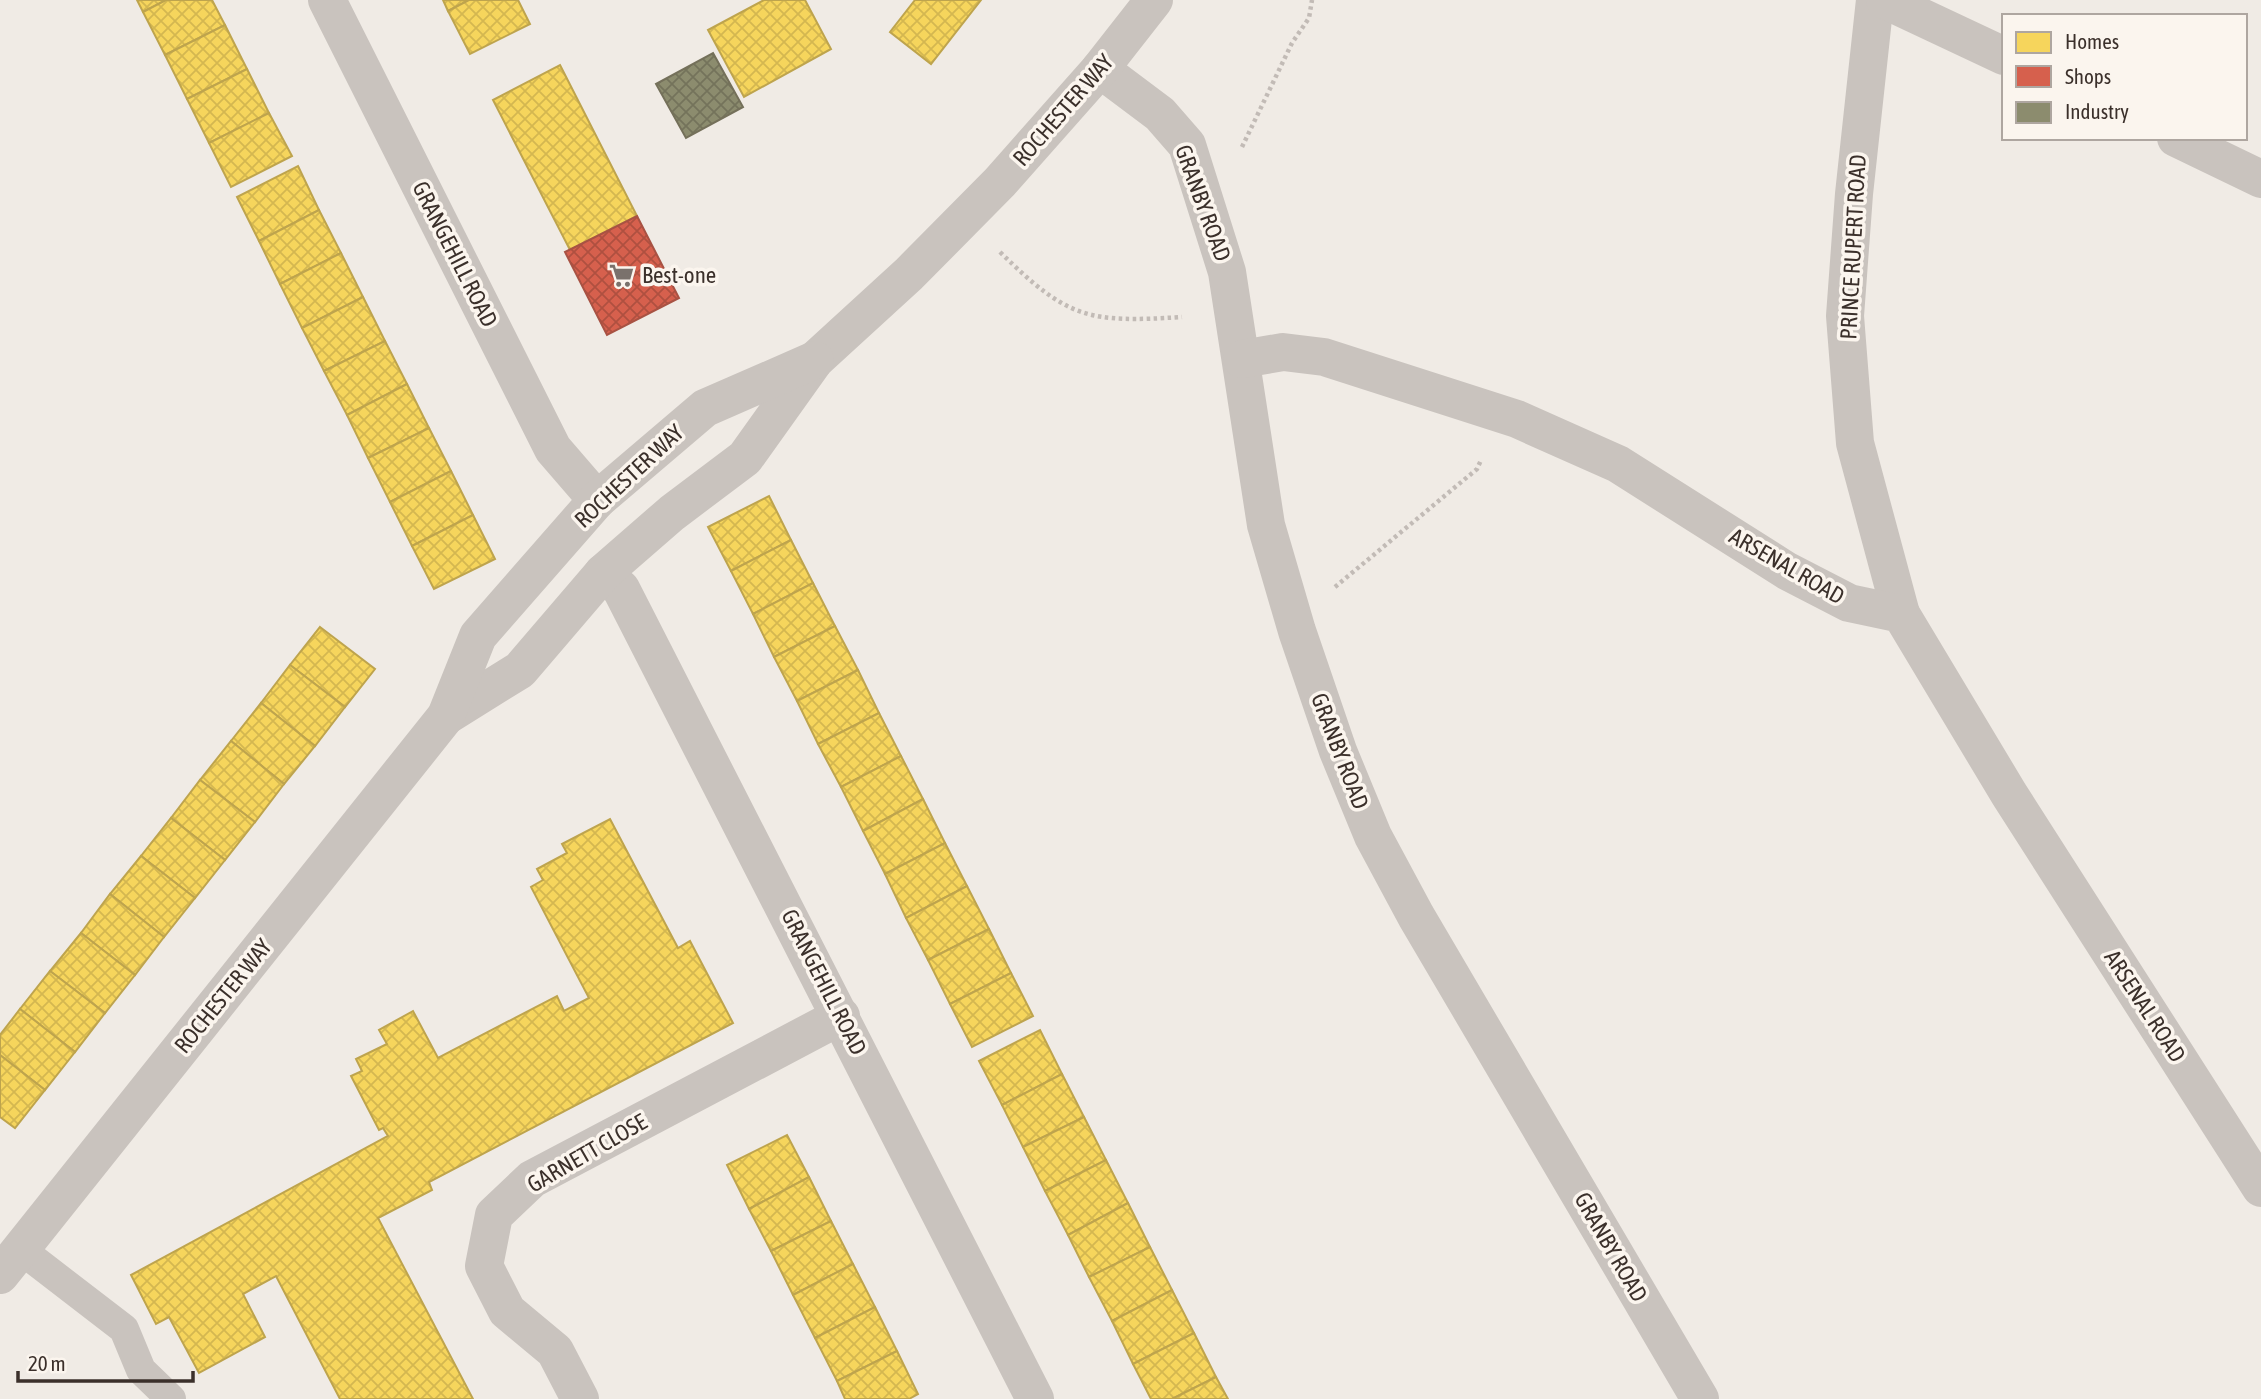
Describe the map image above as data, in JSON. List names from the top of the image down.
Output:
{
  "streets": {
    "street": [
      "ROCHESTER WAY",
      "GRANBY ROAD",
      "PRINCE RUPERT ROAD",
      "GRANGEHILL ROAD",
      "ARSENAL ROAD",
      "GARNETT CLOSE"
    ]
  },
  "crossings": [
    ["ROCHESTER WAY", "GRANBY ROAD"],
    ["ROCHESTER WAY", "GRANGEHILL ROAD"],
    ["GRANBY ROAD", "ARSENAL ROAD"],
    ["PRINCE RUPERT ROAD", "ARSENAL ROAD"],
    ["GRANGEHILL ROAD", "GARNETT CLOSE"]
  ],
  "places": {
    "supermarket": ["Best-one"]
  },
  "legend": ["Homes", "Shops", "Industry"],
  "scale_bar": "20 m"
}
